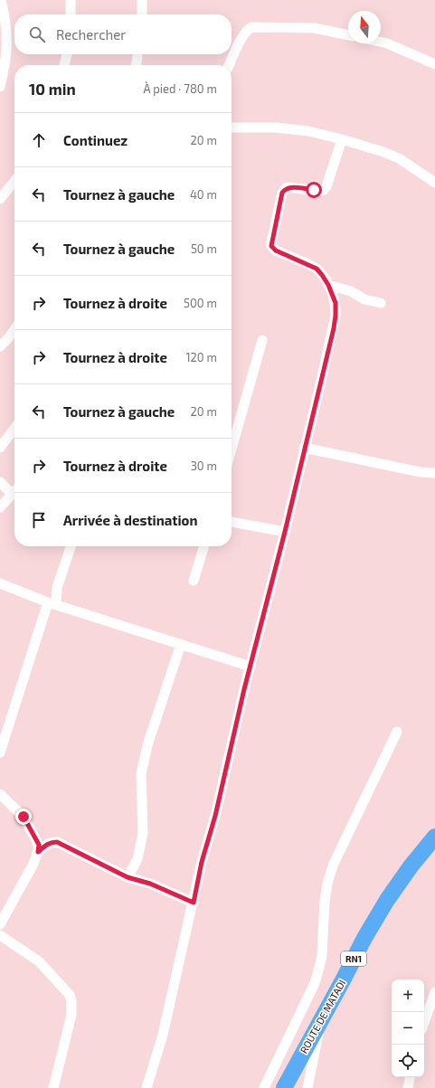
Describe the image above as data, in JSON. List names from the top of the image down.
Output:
{
  "streets": {
    "highway": ["RN1", "ROUTE DE MATADI"]
  },
  "north": "top",
  "page": {
    "search": "Rechercher",
    "heading": ["10 min", "À pied · 780 m"],
    "list": [
      ["Continuez", "20 m"],
      ["Tournez à gauche", "40 m"],
      ["Tournez à gauche", "50 m"],
      ["Tournez à droite", "500 m"],
      ["Tournez à droite", "120 m"],
      ["Tournez à gauche", "20 m"],
      ["Tournez à droite", "30 m"],
      "Arrivée à destination"
    ],
    "map_buttons": ["+", "−"]
  }
}
